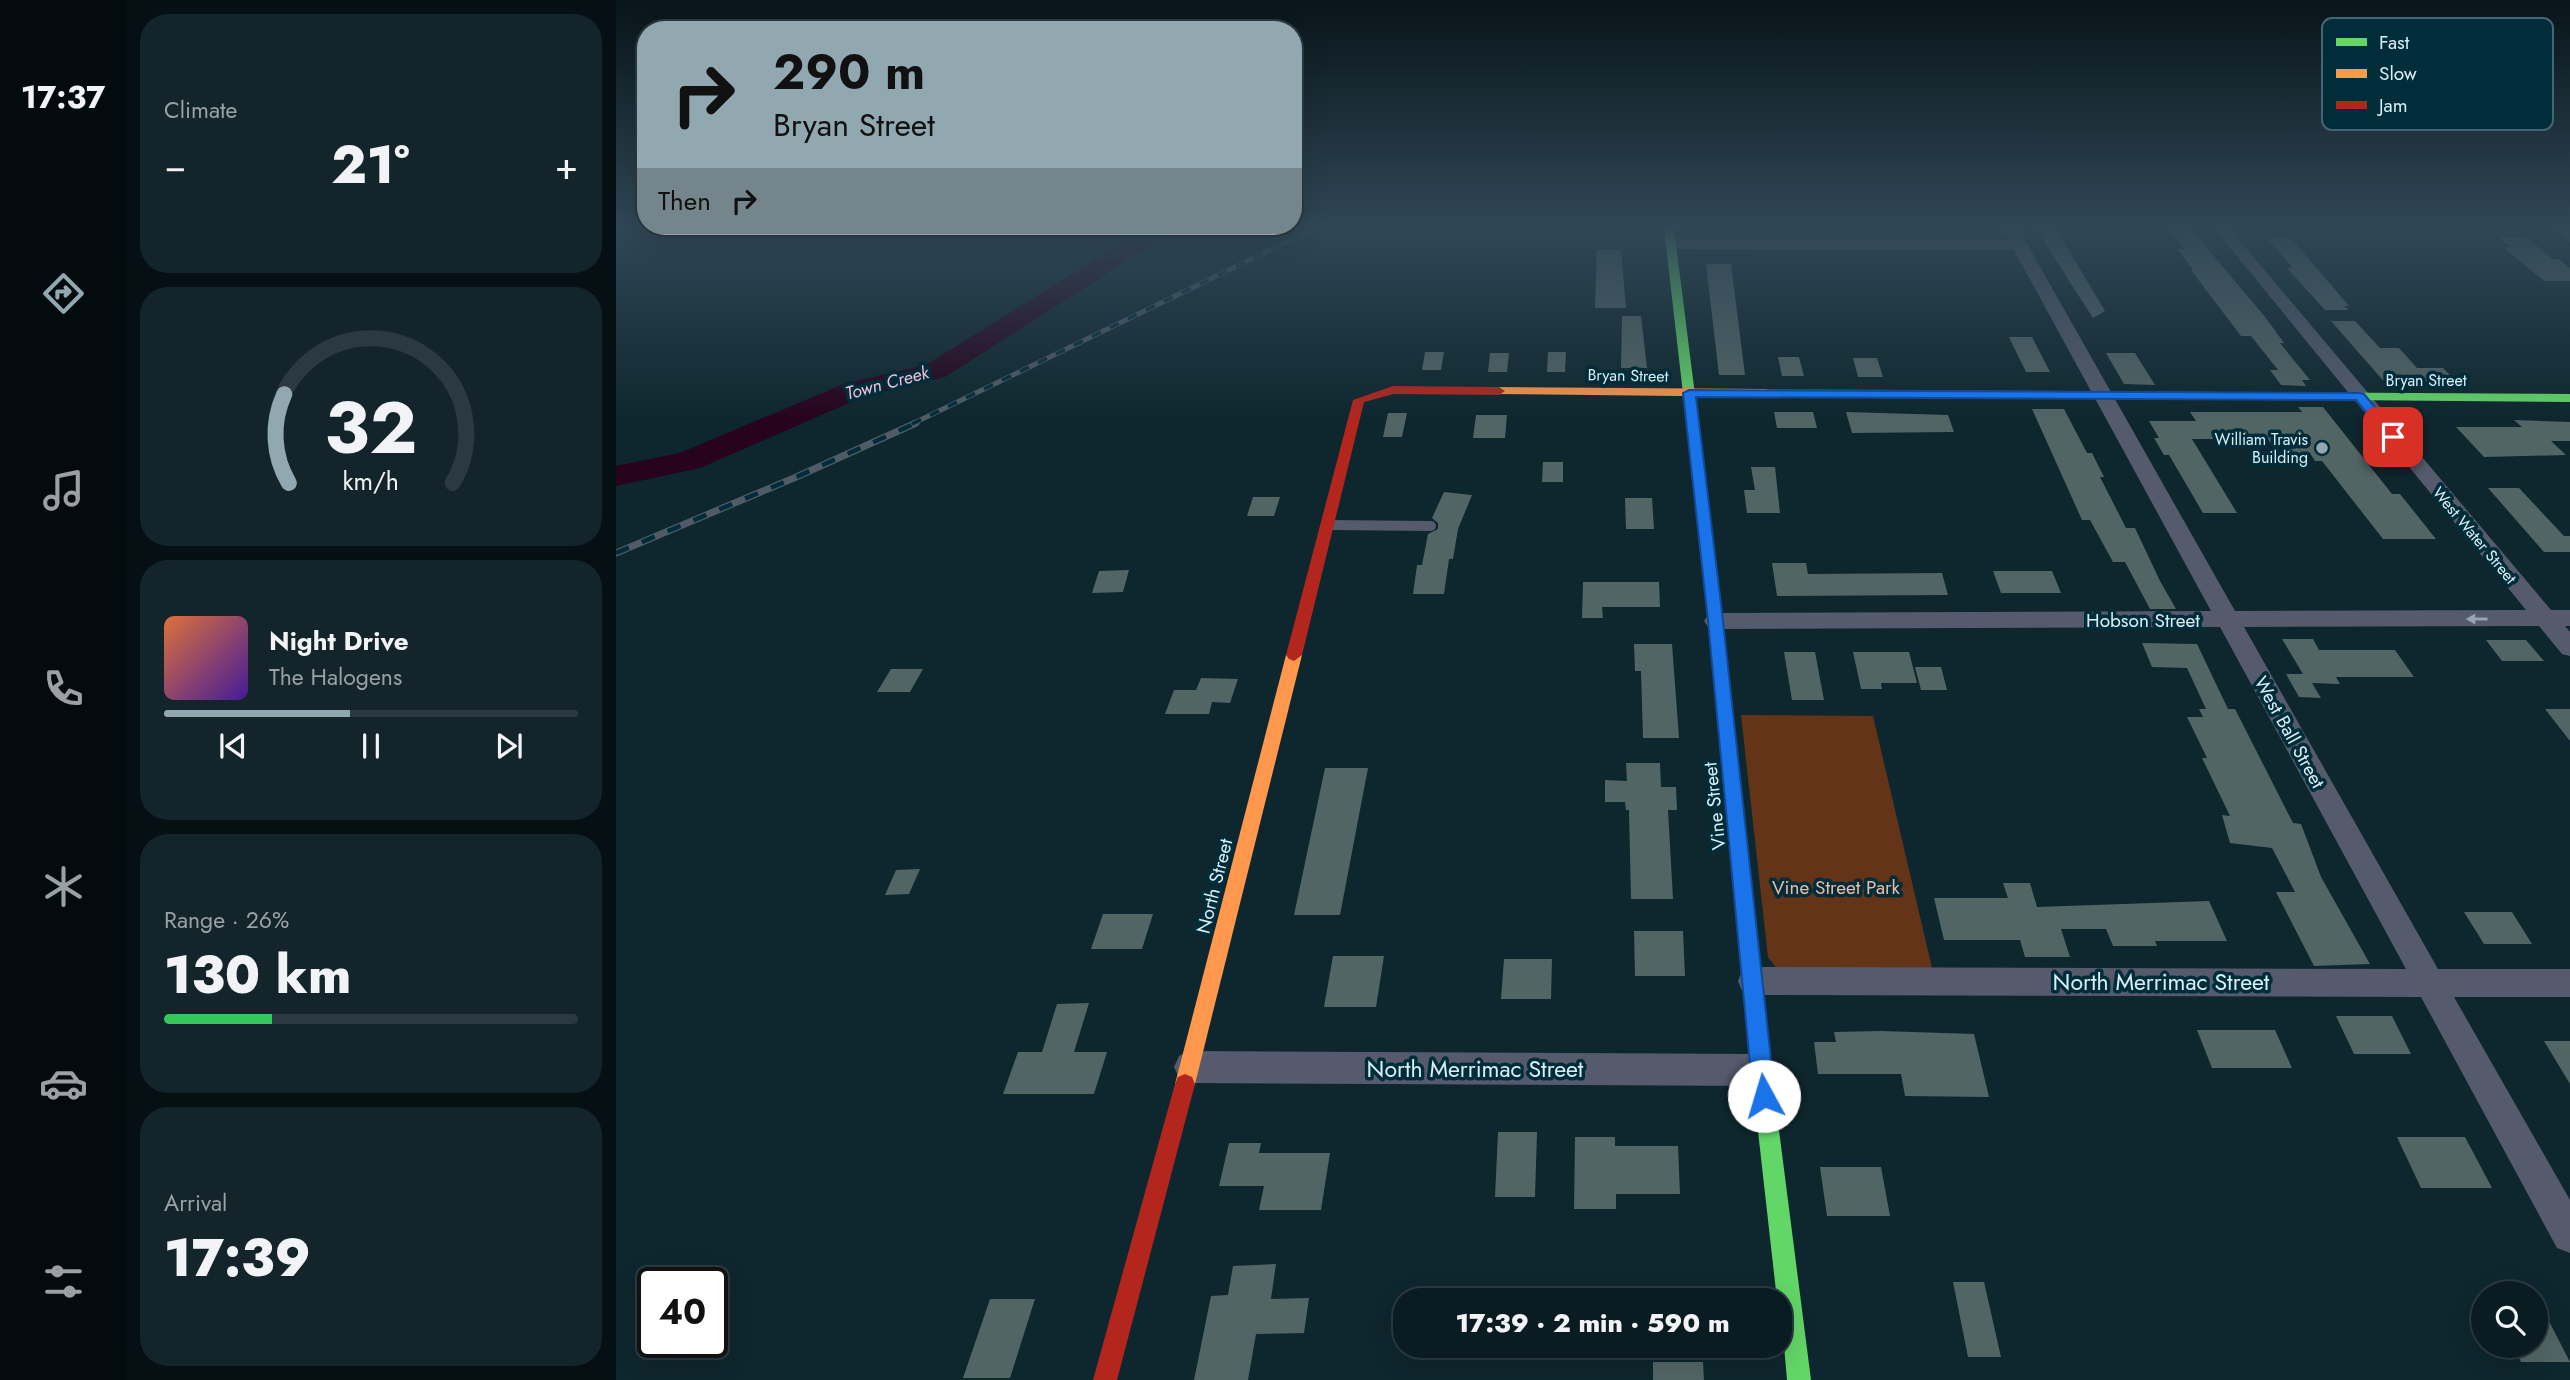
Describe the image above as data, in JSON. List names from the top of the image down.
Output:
{
  "streets": {
    "street": [
      "Bryan Street",
      "West Water Street",
      "Hobson Street",
      "West Ball Street",
      "Vine Street",
      "North Street",
      "North Merrimac Street"
    ]
  },
  "crossings": [
    ["Bryan Street", "West Water Street"],
    ["Bryan Street", "West Ball Street"],
    ["Bryan Street", "Vine Street"],
    ["Bryan Street", "North Street"],
    ["West Water Street", "Hobson Street"],
    ["Hobson Street", "West Ball Street"],
    ["Hobson Street", "Vine Street"],
    ["West Ball Street", "North Merrimac Street"],
    ["Vine Street", "North Merrimac Street"],
    ["North Street", "North Merrimac Street"]
  ],
  "one_way": ["Hobson Street"],
  "water": ["Town Creek"],
  "parks": ["Vine Street Park"],
  "places": ["William Travis Building"],
  "legend": ["Fast", "Slow", "Jam"],
  "page": {
    "tabs": "17:37",
    "tile": [
      "Climate",
      ["Range · 26%", "130 km"],
      ["Arrival", "17:39"]
    ],
    "turn": ["290 m", "Bryan Street"],
    "heat": ["−", "21°", "+"],
    "then": "Then",
    "song": ["Night Drive", "The Halogens"],
    "limit": "40",
    "trip": "17:39 · 2 min · 590 m",
    "gauge": ["32", "km/h"]
  }
}
